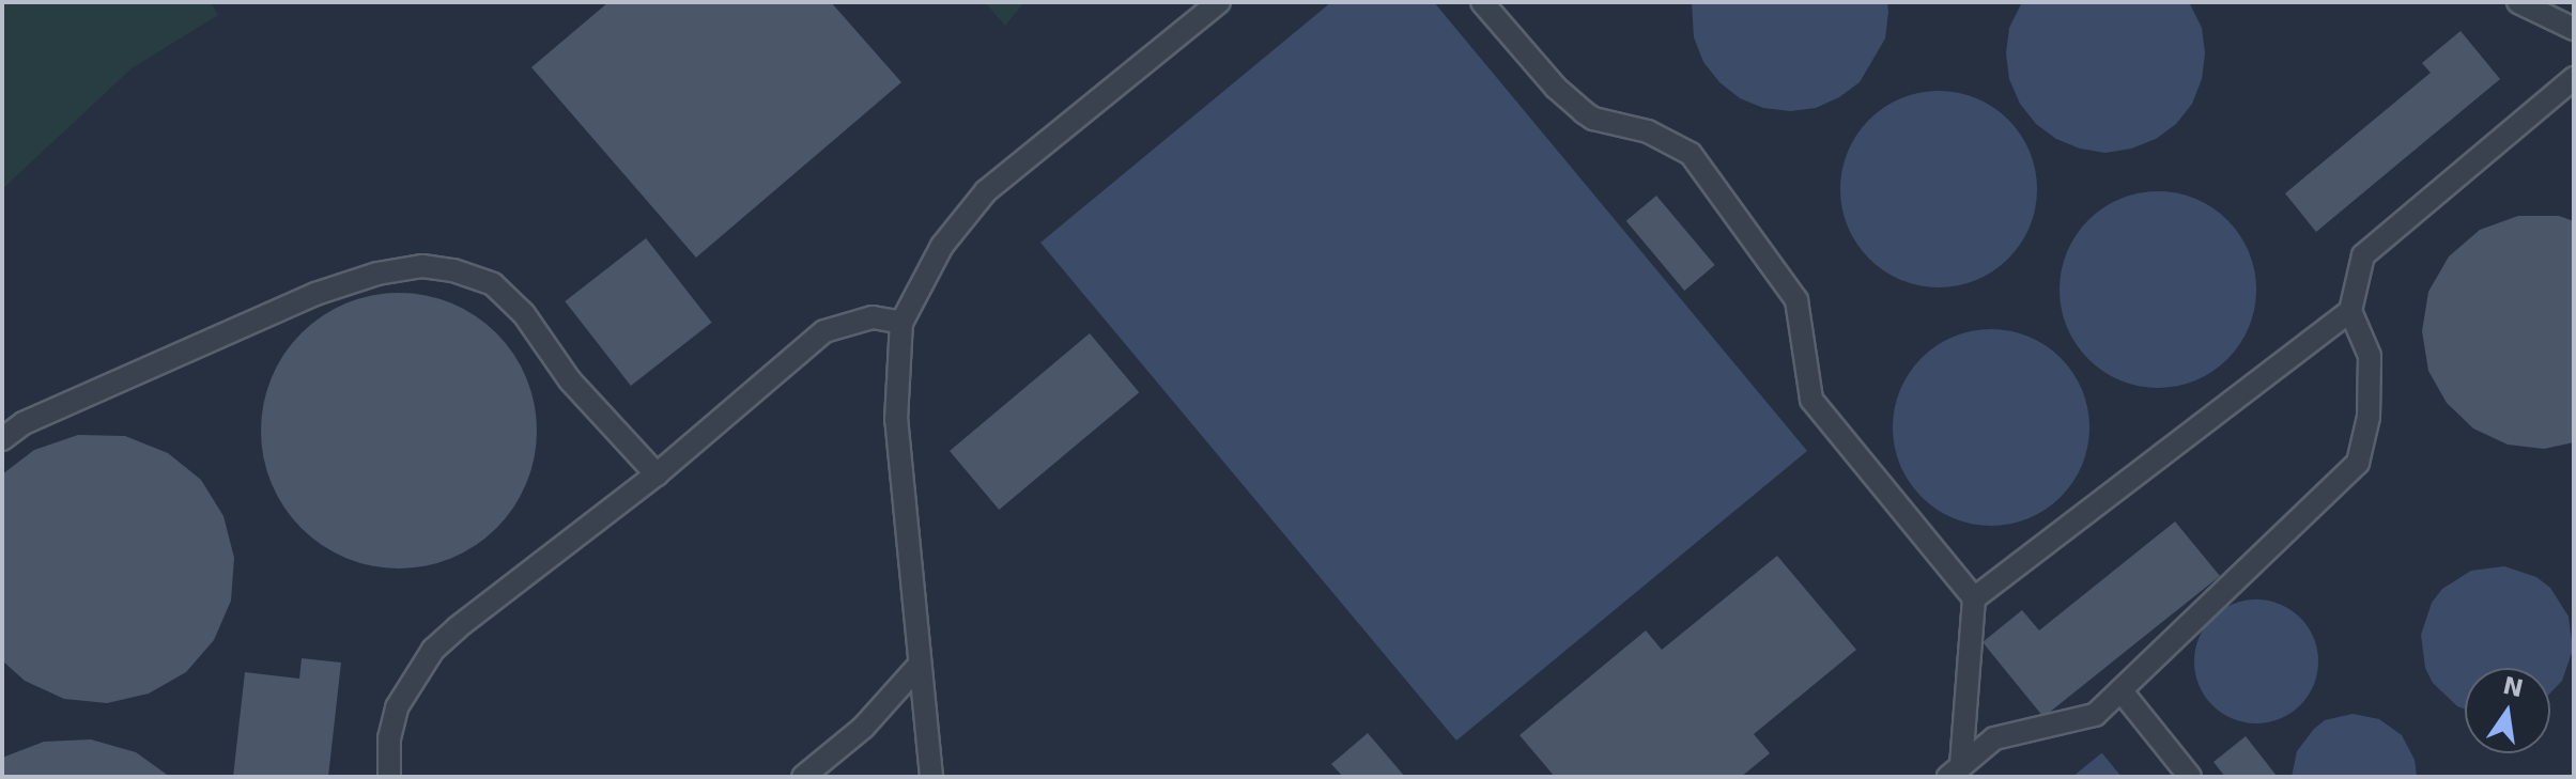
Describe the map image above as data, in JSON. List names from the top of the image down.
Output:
{
  "north": "top"
}
